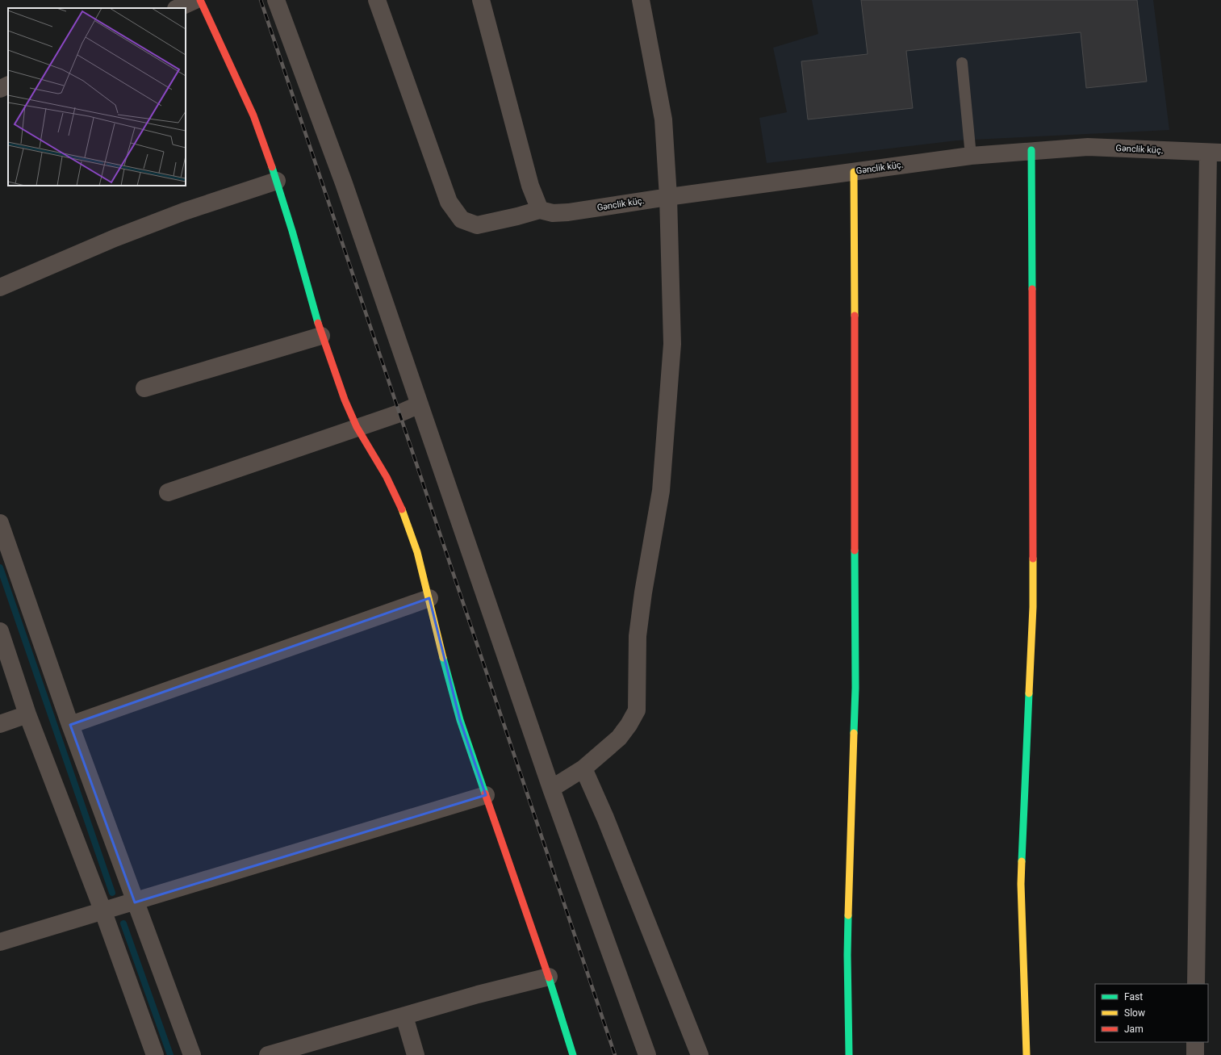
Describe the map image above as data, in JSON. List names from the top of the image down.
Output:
{
  "streets": {
    "street": ["Gənclik küç."]
  },
  "legend": ["Fast", "Slow", "Jam"]
}
